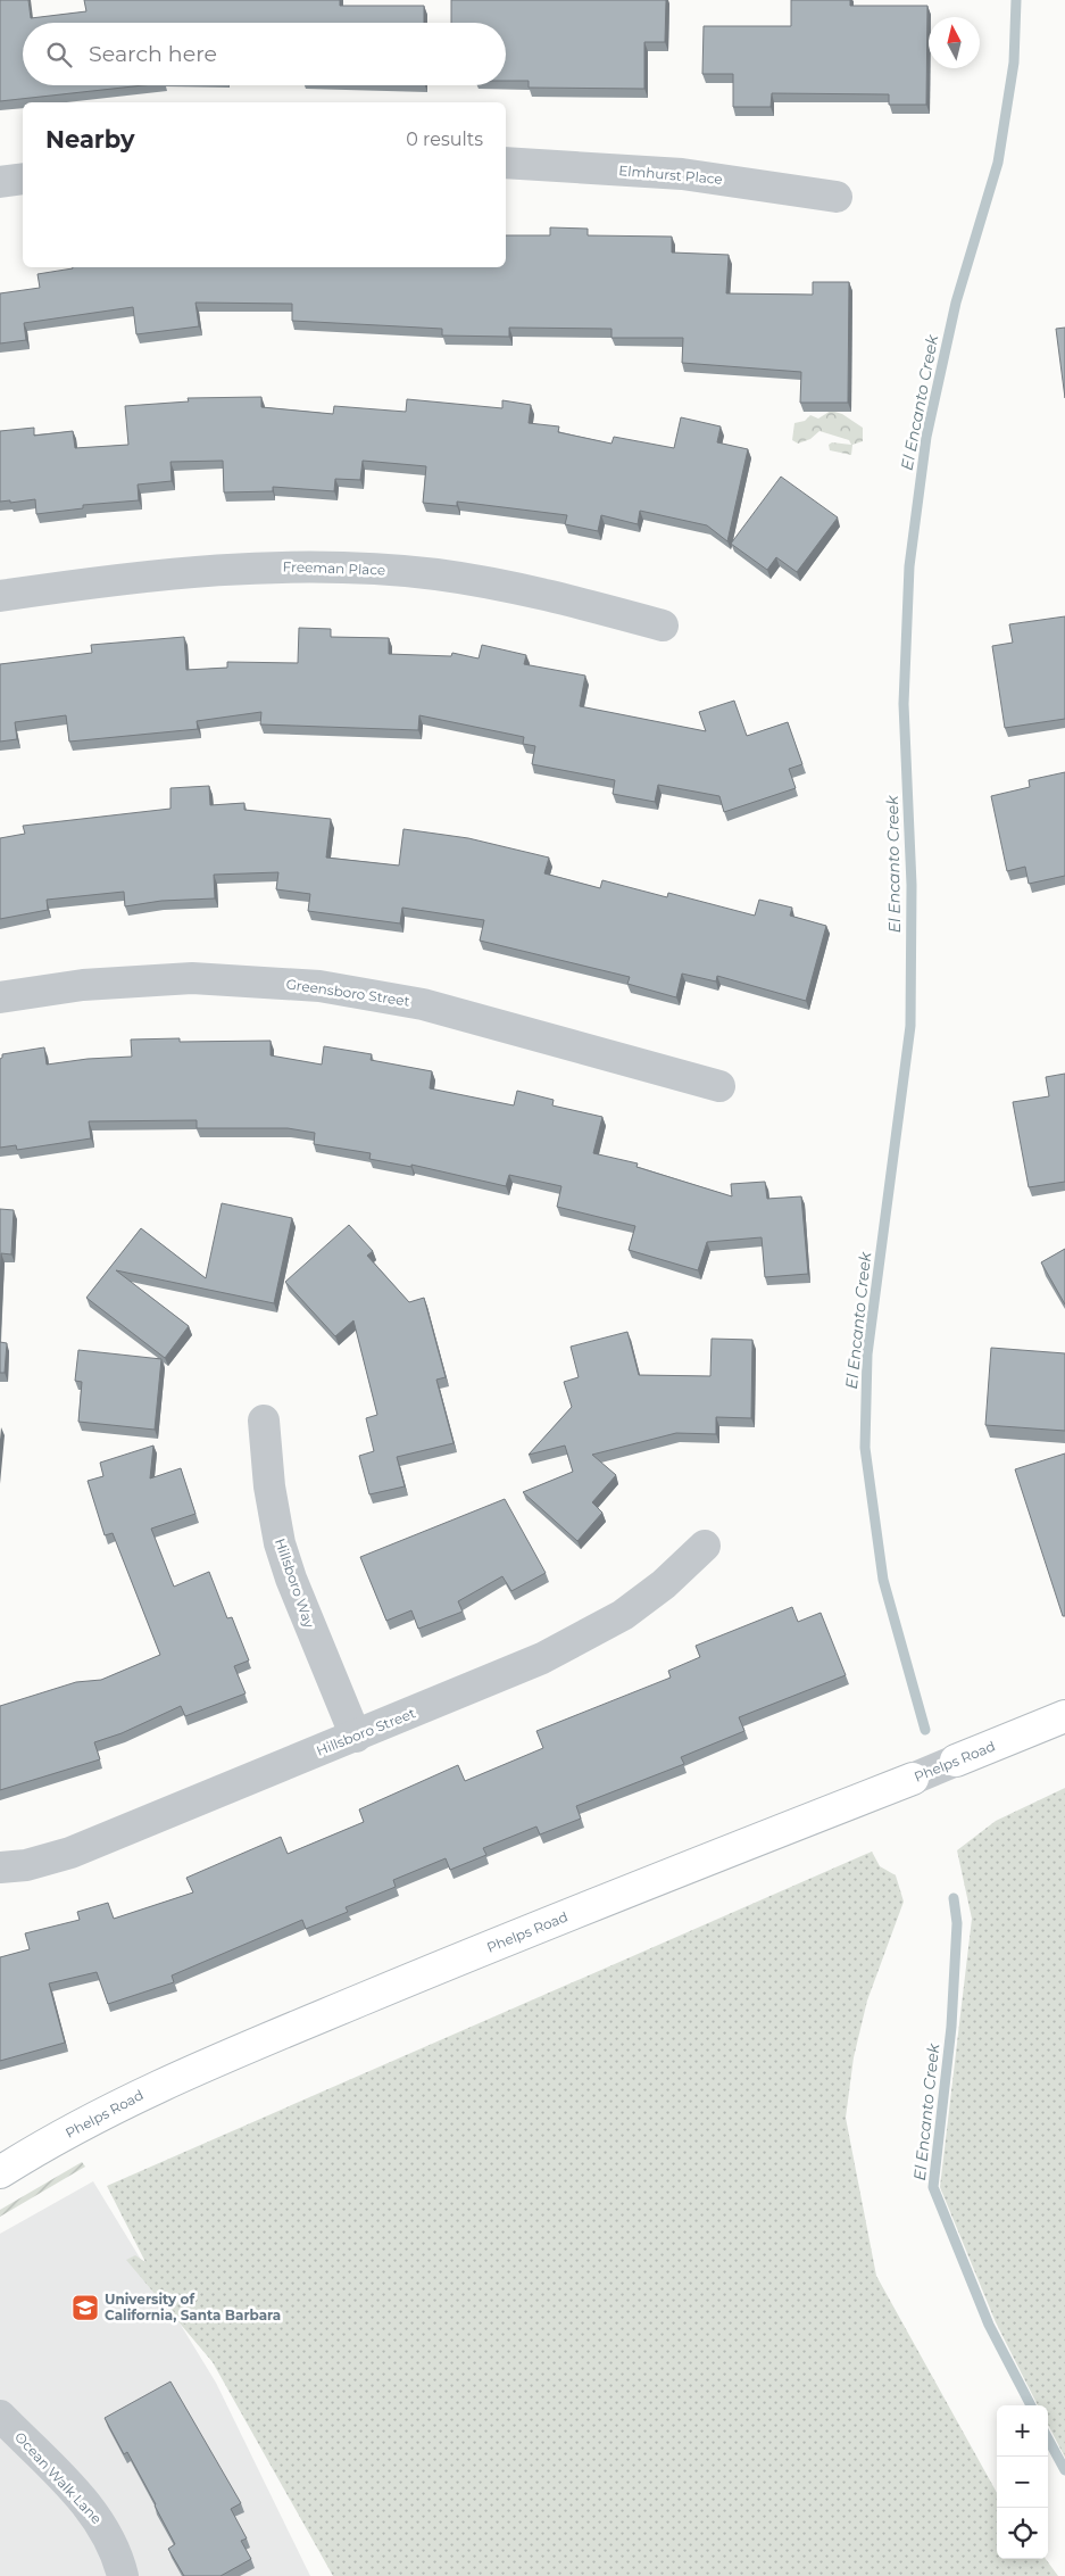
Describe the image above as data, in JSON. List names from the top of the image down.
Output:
{
  "streets": {
    "street": [
      "Elmhurst Place",
      "Freeman Place",
      "Greensboro Street",
      "Hillsboro Way",
      "Hillsboro Street",
      "Phelps Road",
      "Ocean Walk Lane"
    ]
  },
  "crossings": [
    ["Hillsboro Way", "Hillsboro Street"]
  ],
  "water": ["El Encanto Creek"],
  "places": {
    "school or university": ["University of California, Santa Barbara"]
  },
  "north": "top",
  "page": {
    "search": "Search here",
    "heading": ["Nearby", "0 results"],
    "map_buttons": ["+", "−"]
  }
}
